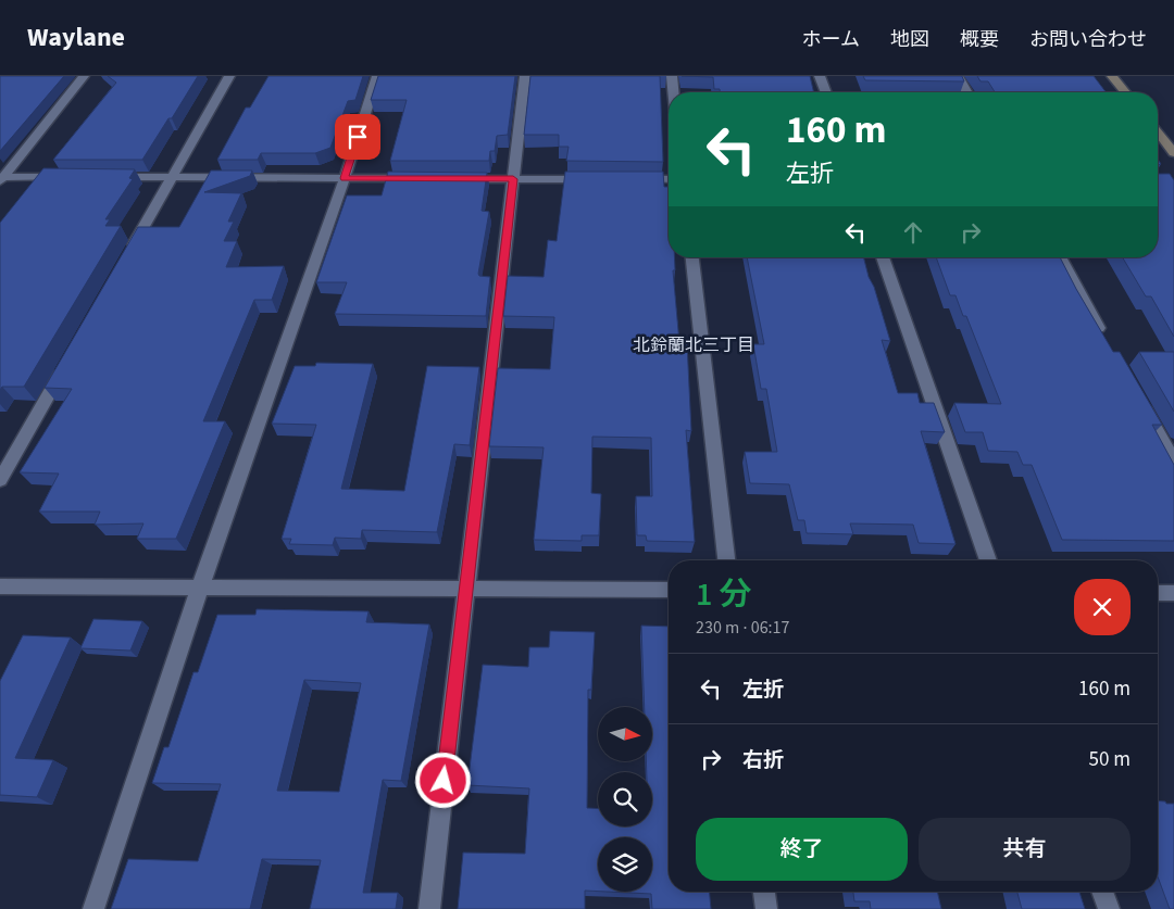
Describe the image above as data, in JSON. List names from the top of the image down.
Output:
{
  "districts": ["北鈴蘭北三丁目"],
  "north": "right",
  "page": {
    "header": "Waylane",
    "nav": [
      "ホーム",
      "地図",
      "概要",
      "お問い合わせ"
    ],
    "turn": ["160 m", "左折"],
    "heading": ["1 分", "230 m · 06:17"],
    "list": [
      {
        "name": "左折",
        "value": "160 m"
      },
      {
        "name": "右折",
        "value": "50 m"
      }
    ],
    "buttons": ["終了", "共有"]
  }
}
